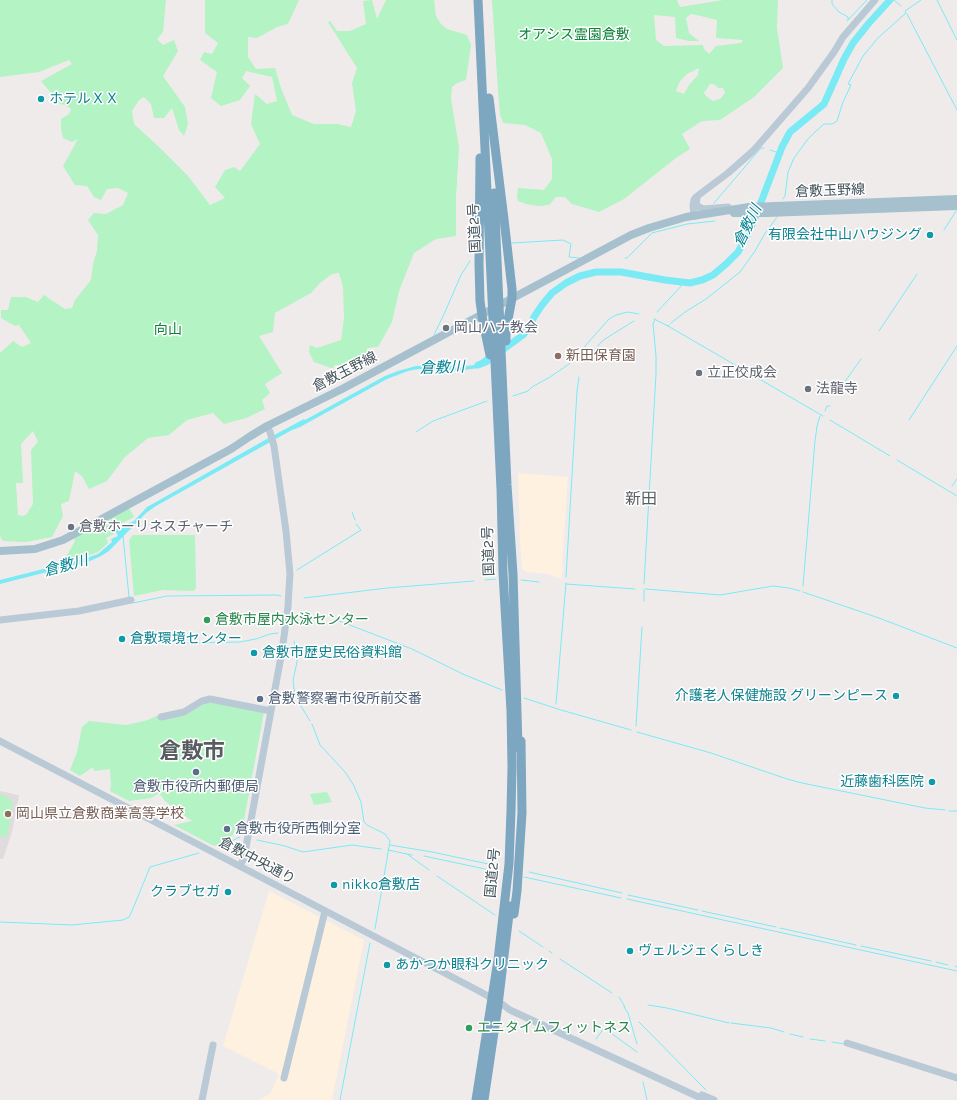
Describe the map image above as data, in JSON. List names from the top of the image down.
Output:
{
  "streets": {
    "highway": ["国道2号"],
    "main road": ["倉敷玉野線"],
    "street": ["倉敷中央通り"]
  },
  "districts": ["新田", "倉敷市"],
  "water": ["倉敷川"],
  "parks": ["オアシス霊園倉敷", "向山"],
  "places": [
    "ホテルＸＸ",
    "有限会社中山ハウジング",
    "岡山ハナ教会",
    "新田保育園",
    "立正佼成会",
    "法龍寺",
    "倉敷ホーリネスチャーチ",
    "倉敷市屋内水泳センター",
    "倉敷環境センター",
    "倉敷市歴史民俗資料館",
    "介護老人保健施設 グリーンピース",
    "倉敷警察署市役所前交番",
    "倉敷市役所内郵便局",
    "近藤歯科医院",
    "岡山県立倉敷商業高等学校",
    "倉敷市役所西側分室",
    "nikko倉敷店",
    "クラブセガ",
    "ヴェルジェくらしき",
    "あかつか眼科クリニック",
    "エニタイムフィットネス"
  ]
}
